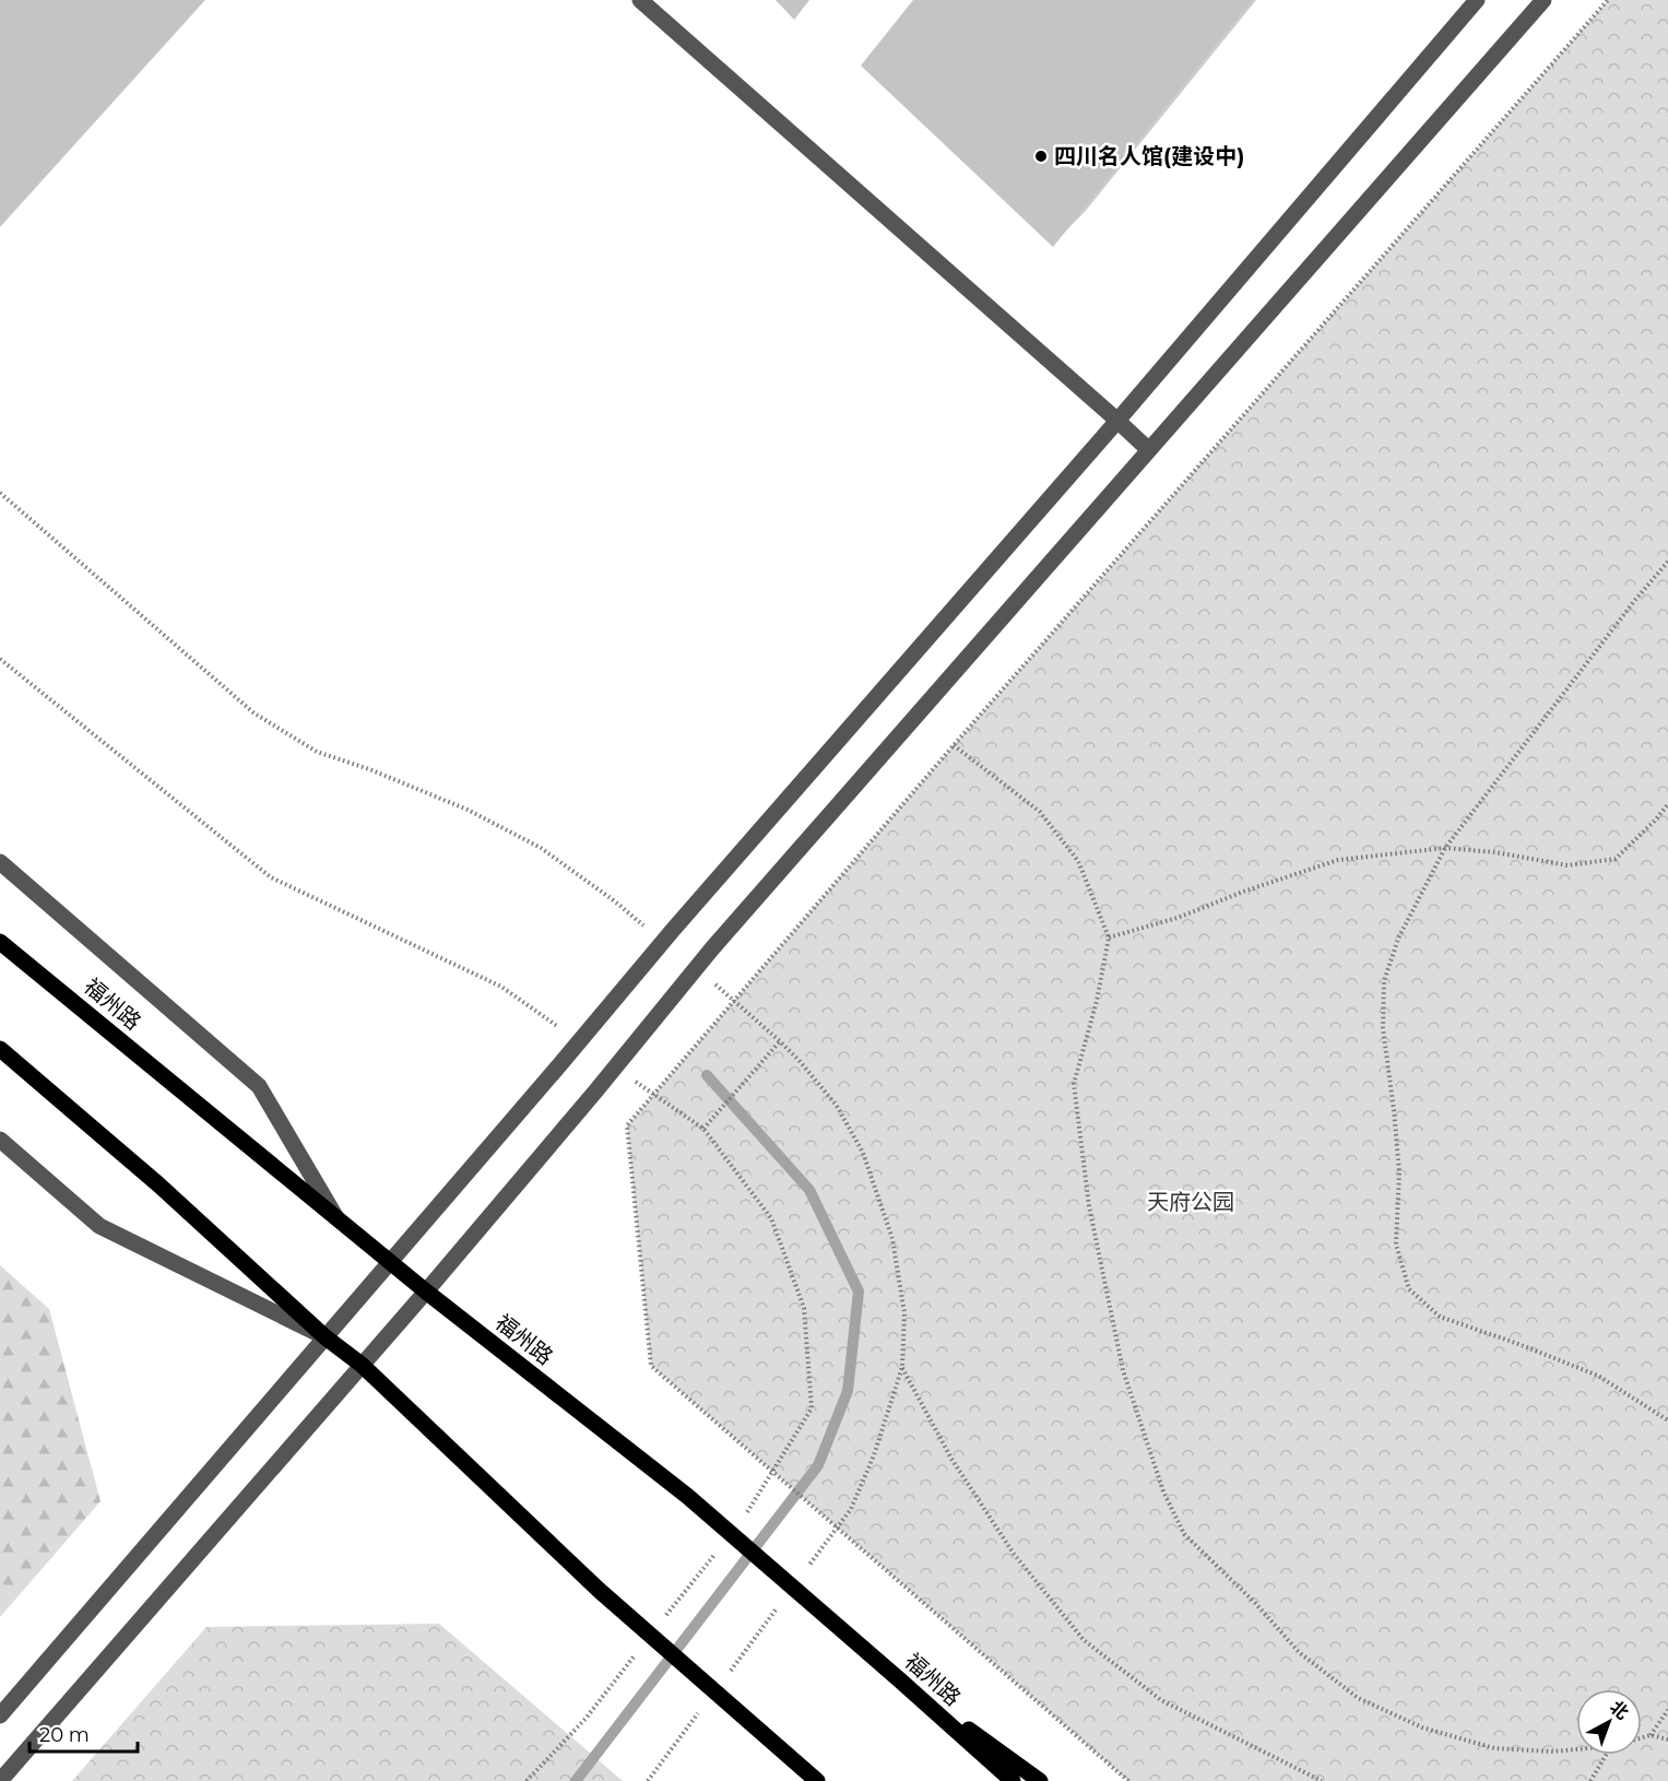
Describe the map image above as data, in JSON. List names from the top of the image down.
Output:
{
  "streets": {
    "main road": ["福州路"]
  },
  "parks": ["天府公园"],
  "places": ["四川名人馆(建设中)"],
  "scale_bar": "20 m",
  "north": "top right"
}
